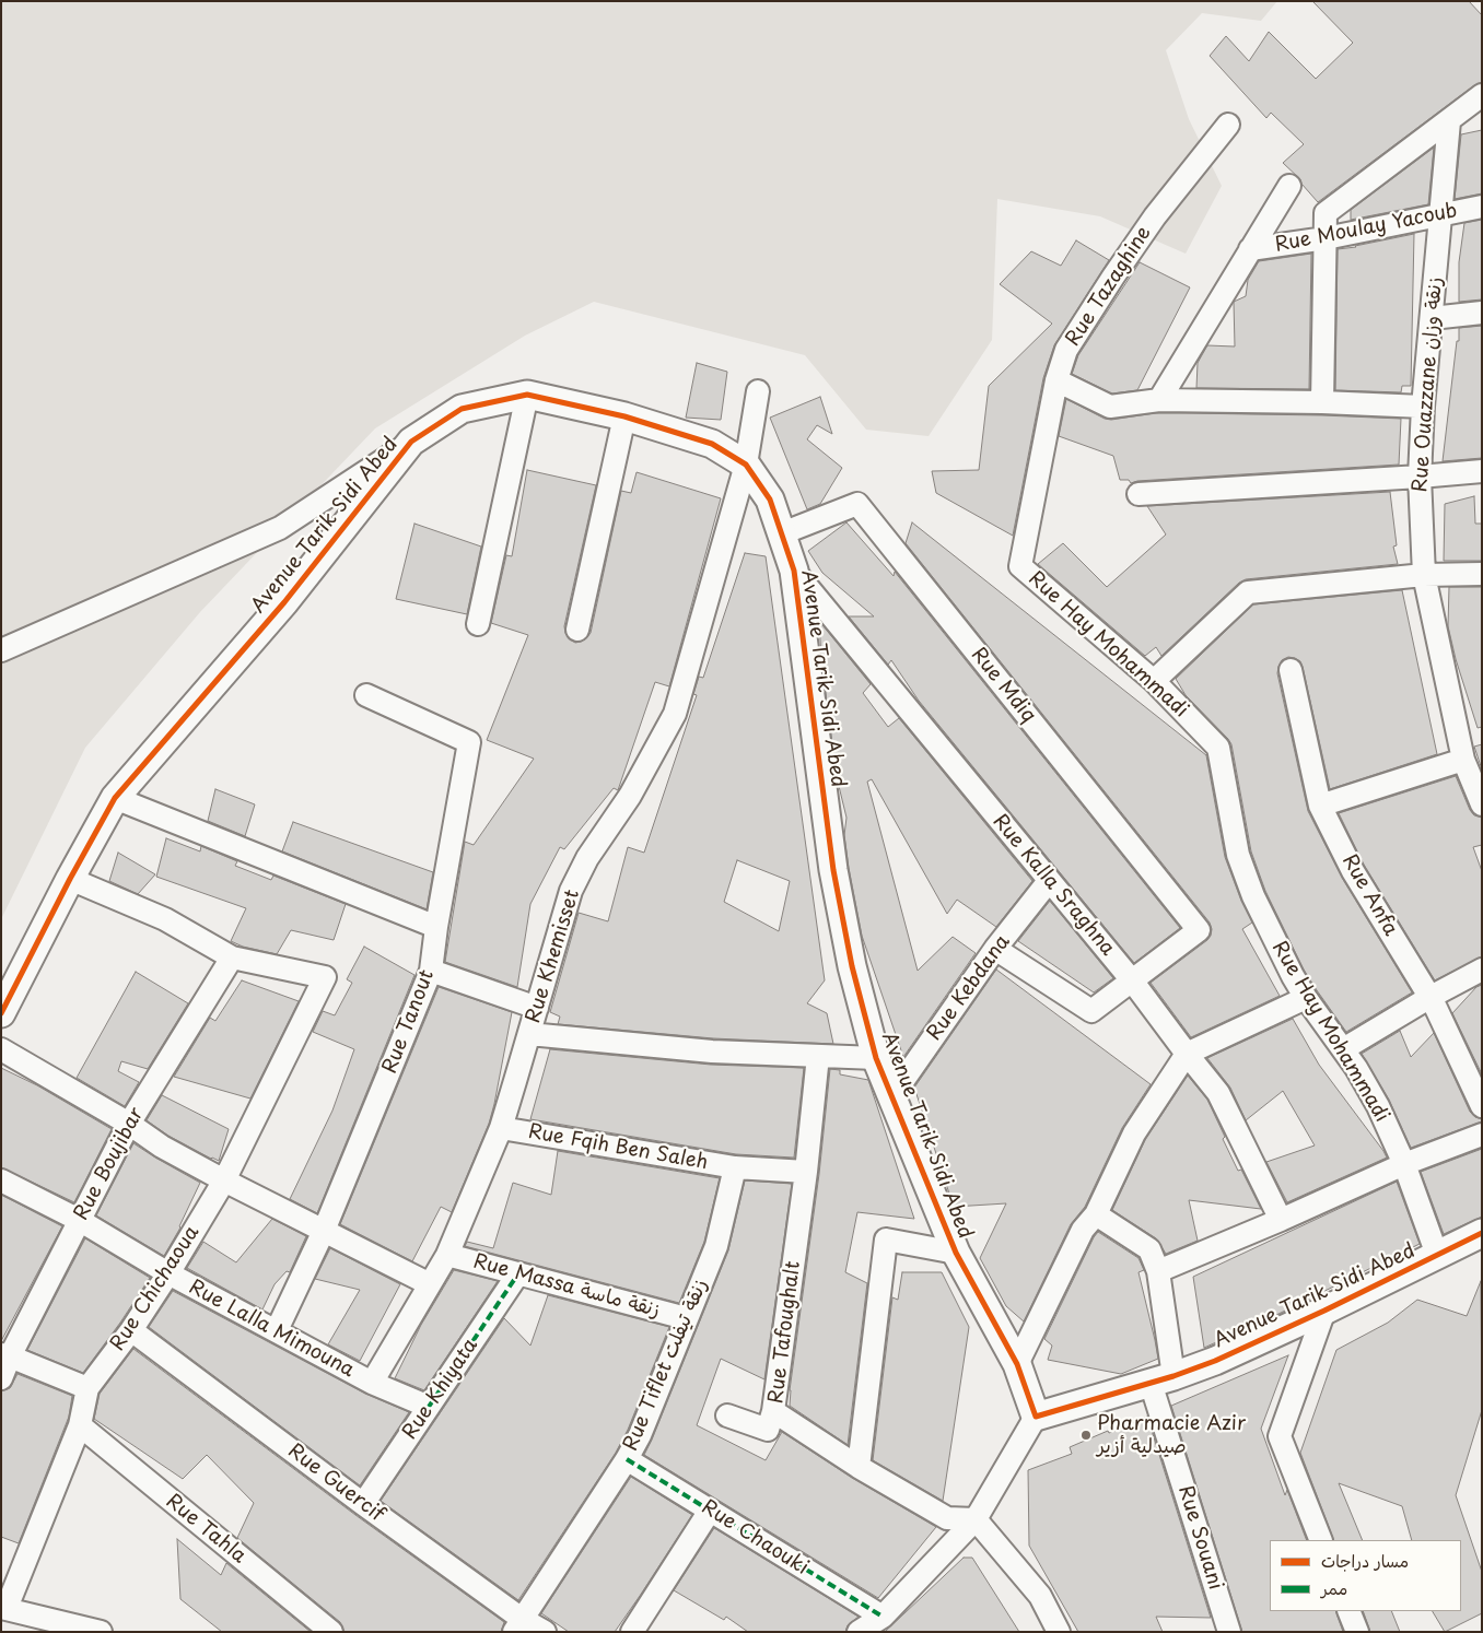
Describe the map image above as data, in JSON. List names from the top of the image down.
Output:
{
  "streets": {
    "street": [
      "Rue Moulay Yacoub",
      "Rue Tazaghine",
      "Rue Ouazzane زنقة وزان",
      "Avenue Tarik Sidi Abed",
      "Rue Hay Mohammadi",
      "Rue Mdiq",
      "Rue Kalla Sraghna",
      "Rue Anfa",
      "Rue Khemisset",
      "Rue Kebdana",
      "Rue Tanout",
      "Rue Fqih Ben Saleh",
      "Rue Boujibar",
      "Rue Massa زنقة ماسة",
      "Rue Chichaoua",
      "Rue Lalla Mimouna",
      "Rue Tafoughalt",
      "Rue Tiflet زنقة تيفلت",
      "Rue Khiyata",
      "Rue Guercif",
      "Rue Tahla",
      "Rue Chaouki",
      "Rue Souani"
    ]
  },
  "crossings": [
    ["Rue Moulay Yacoub", "Rue Ouazzane زنقة وزان"],
    ["Rue Tazaghine", "Rue Hay Mohammadi"],
    ["Avenue Tarik Sidi Abed", "Rue Hay Mohammadi"],
    ["Avenue Tarik Sidi Abed", "Rue Mdiq"],
    ["Avenue Tarik Sidi Abed", "Rue Kalla Sraghna"],
    ["Avenue Tarik Sidi Abed", "Rue Khemisset"],
    ["Avenue Tarik Sidi Abed", "Rue Kebdana"],
    ["Avenue Tarik Sidi Abed", "Rue Souani"],
    ["Rue Mdiq", "Rue Kalla Sraghna"],
    ["Rue Kalla Sraghna", "Rue Kebdana"],
    ["Rue Khemisset", "Rue Fqih Ben Saleh"],
    ["Rue Khemisset", "Rue Massa زنقة ماسة"],
    ["Rue Khemisset", "Rue Lalla Mimouna"],
    ["Rue Tanout", "Rue Lalla Mimouna"],
    ["Rue Fqih Ben Saleh", "Rue Tafoughalt"],
    ["Rue Fqih Ben Saleh", "Rue Tiflet زنقة تيفلت"],
    ["Rue Boujibar", "Rue Chichaoua"],
    ["Rue Boujibar", "Rue Lalla Mimouna"],
    ["Rue Massa زنقة ماسة", "Rue Tiflet زنقة تيفلت"],
    ["Rue Massa زنقة ماسة", "Rue Khiyata"],
    ["Rue Chichaoua", "Rue Lalla Mimouna"],
    ["Rue Chichaoua", "Rue Guercif"],
    ["Rue Chichaoua", "Rue Tahla"],
    ["Rue Lalla Mimouna", "Rue Khiyata"],
    ["Rue Tiflet زنقة تيفلت", "Rue Guercif"],
    ["Rue Tiflet زنقة تيفلت", "Rue Chaouki"],
    ["Rue Khiyata", "Rue Guercif"]
  ],
  "places": ["Pharmacie Azir صيدلية أزير"],
  "legend": ["مسار دراجات", "ممر"]
}
